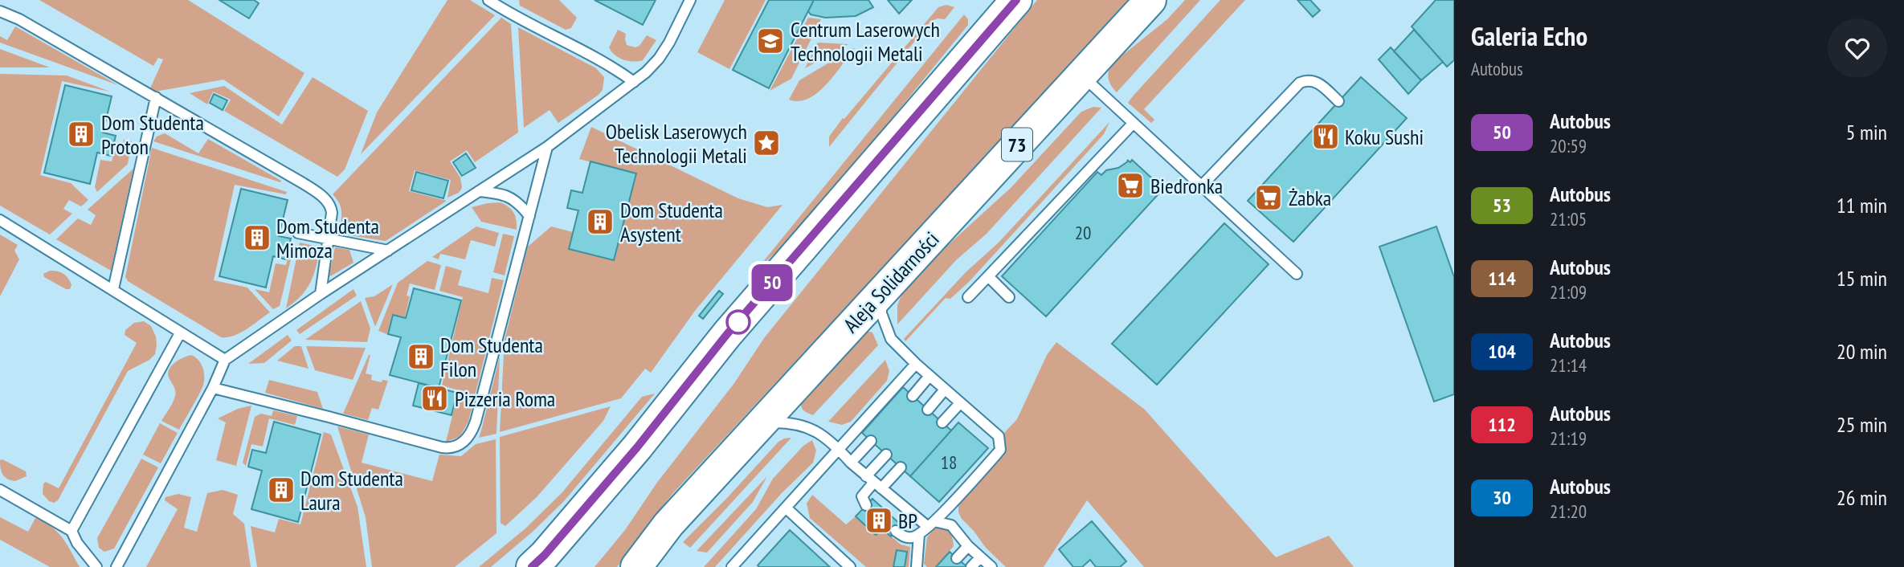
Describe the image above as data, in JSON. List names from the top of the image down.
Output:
{
  "streets": {
    "main road": ["73", "Aleja Solidarności"]
  },
  "places": {
    "school or university": ["Centrum Laserowych Technologii Metali"],
    "building": [
      "Dom Studenta Proton",
      "Dom Studenta Asystent",
      "Dom Studenta Mimoza",
      "Dom Studenta Filon",
      "Dom Studenta Laura",
      "BP"
    ],
    "restaurant": ["Koku Sushi", "Pizzeria Roma"],
    "place": ["Obelisk Laserowych Technologii Metali"],
    "supermarket": ["Biedronka", "Żabka"]
  },
  "lines": ["bus line 50"],
  "house_numbers": ["20", "18"],
  "page": {
    "on_map": "50",
    "heading": ["Galeria Echo", "Autobus"],
    "list": [
      {
        "mark": "50",
        "name": "Autobus",
        "note": "20:59",
        "value": "5 min"
      },
      {
        "mark": "53",
        "name": "Autobus",
        "note": "21:05",
        "value": "11 min"
      },
      {
        "mark": "114",
        "name": "Autobus",
        "note": "21:09",
        "value": "15 min"
      },
      {
        "mark": "104",
        "name": "Autobus",
        "note": "21:14",
        "value": "20 min"
      },
      {
        "mark": "112",
        "name": "Autobus",
        "note": "21:19",
        "value": "25 min"
      },
      {
        "mark": "30",
        "name": "Autobus",
        "note": "21:20",
        "value": "26 min"
      }
    ]
  }
}
